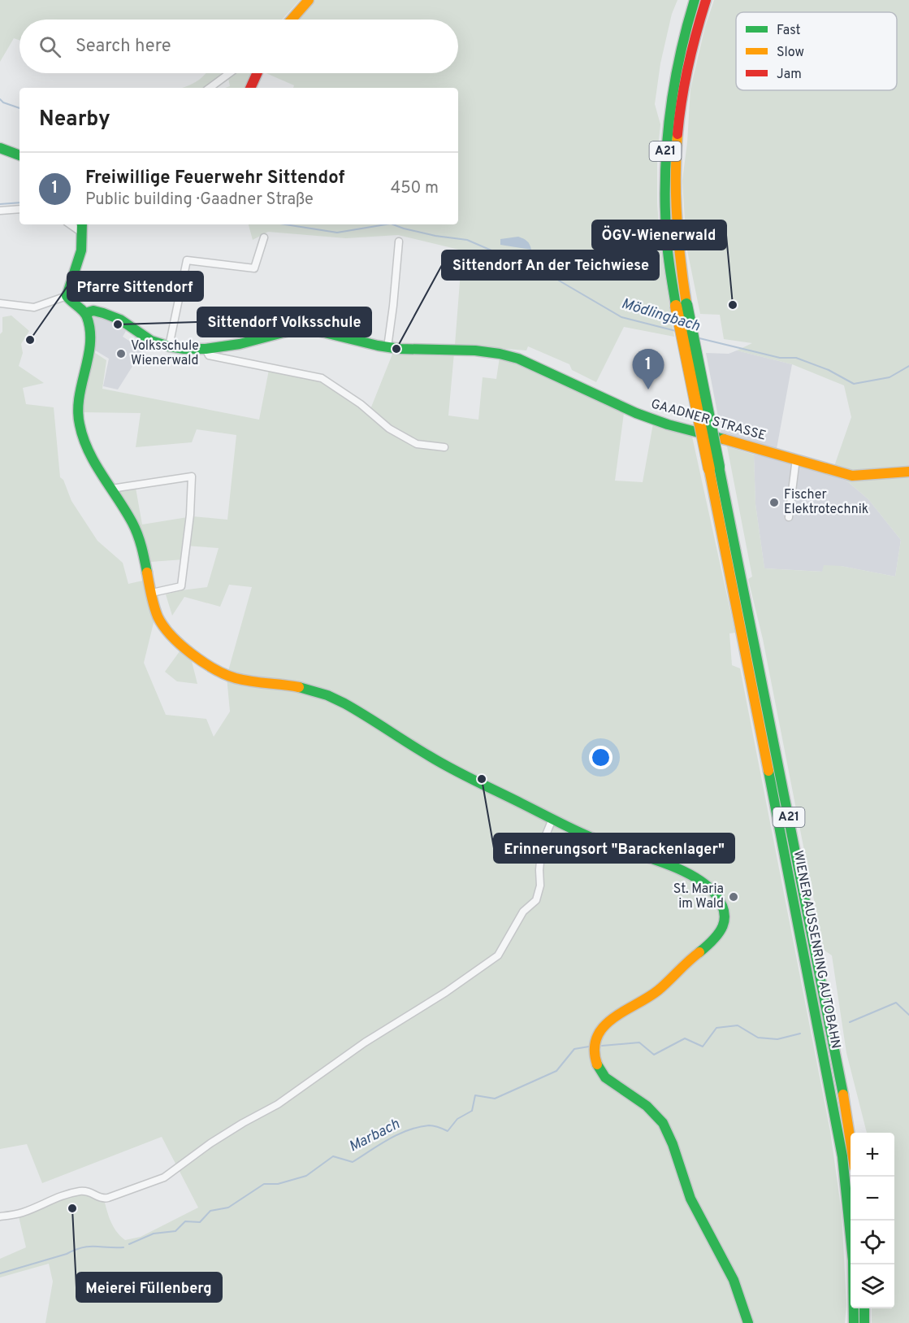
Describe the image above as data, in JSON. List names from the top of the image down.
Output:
{
  "streets": {
    "main road": ["A21", "GAADNER STRASSE", "WIENER AUSSENRING AUTOBAHN"]
  },
  "crossings": [
    ["A21", "WIENER AUSSENRING AUTOBAHN"]
  ],
  "water": ["Mödlingbach", "Marbach"],
  "places": [
    "ÖGV-Wienerwald",
    "Sittendorf Volksschule",
    "Pfarre Sittendorf",
    "Sittendorf An der Teichwiese",
    "Volksschule Wienerwald",
    "Fischer Elektrotechnik",
    "Erinnerungsort \"Barackenlager\"",
    "St. Maria im Wald",
    "Meierei Füllenberg"
  ],
  "legend": ["Fast", "Slow", "Jam"],
  "page": {
    "search": "Search here",
    "heading": "Nearby",
    "list": [
      {
        "mark": "1",
        "name": "Freiwillige Feuerwehr Sittendof",
        "note": "Public building · Gaadner Straße",
        "value": "450 m"
      }
    ],
    "pins": "1",
    "map_buttons": ["+", "−"]
  }
}
